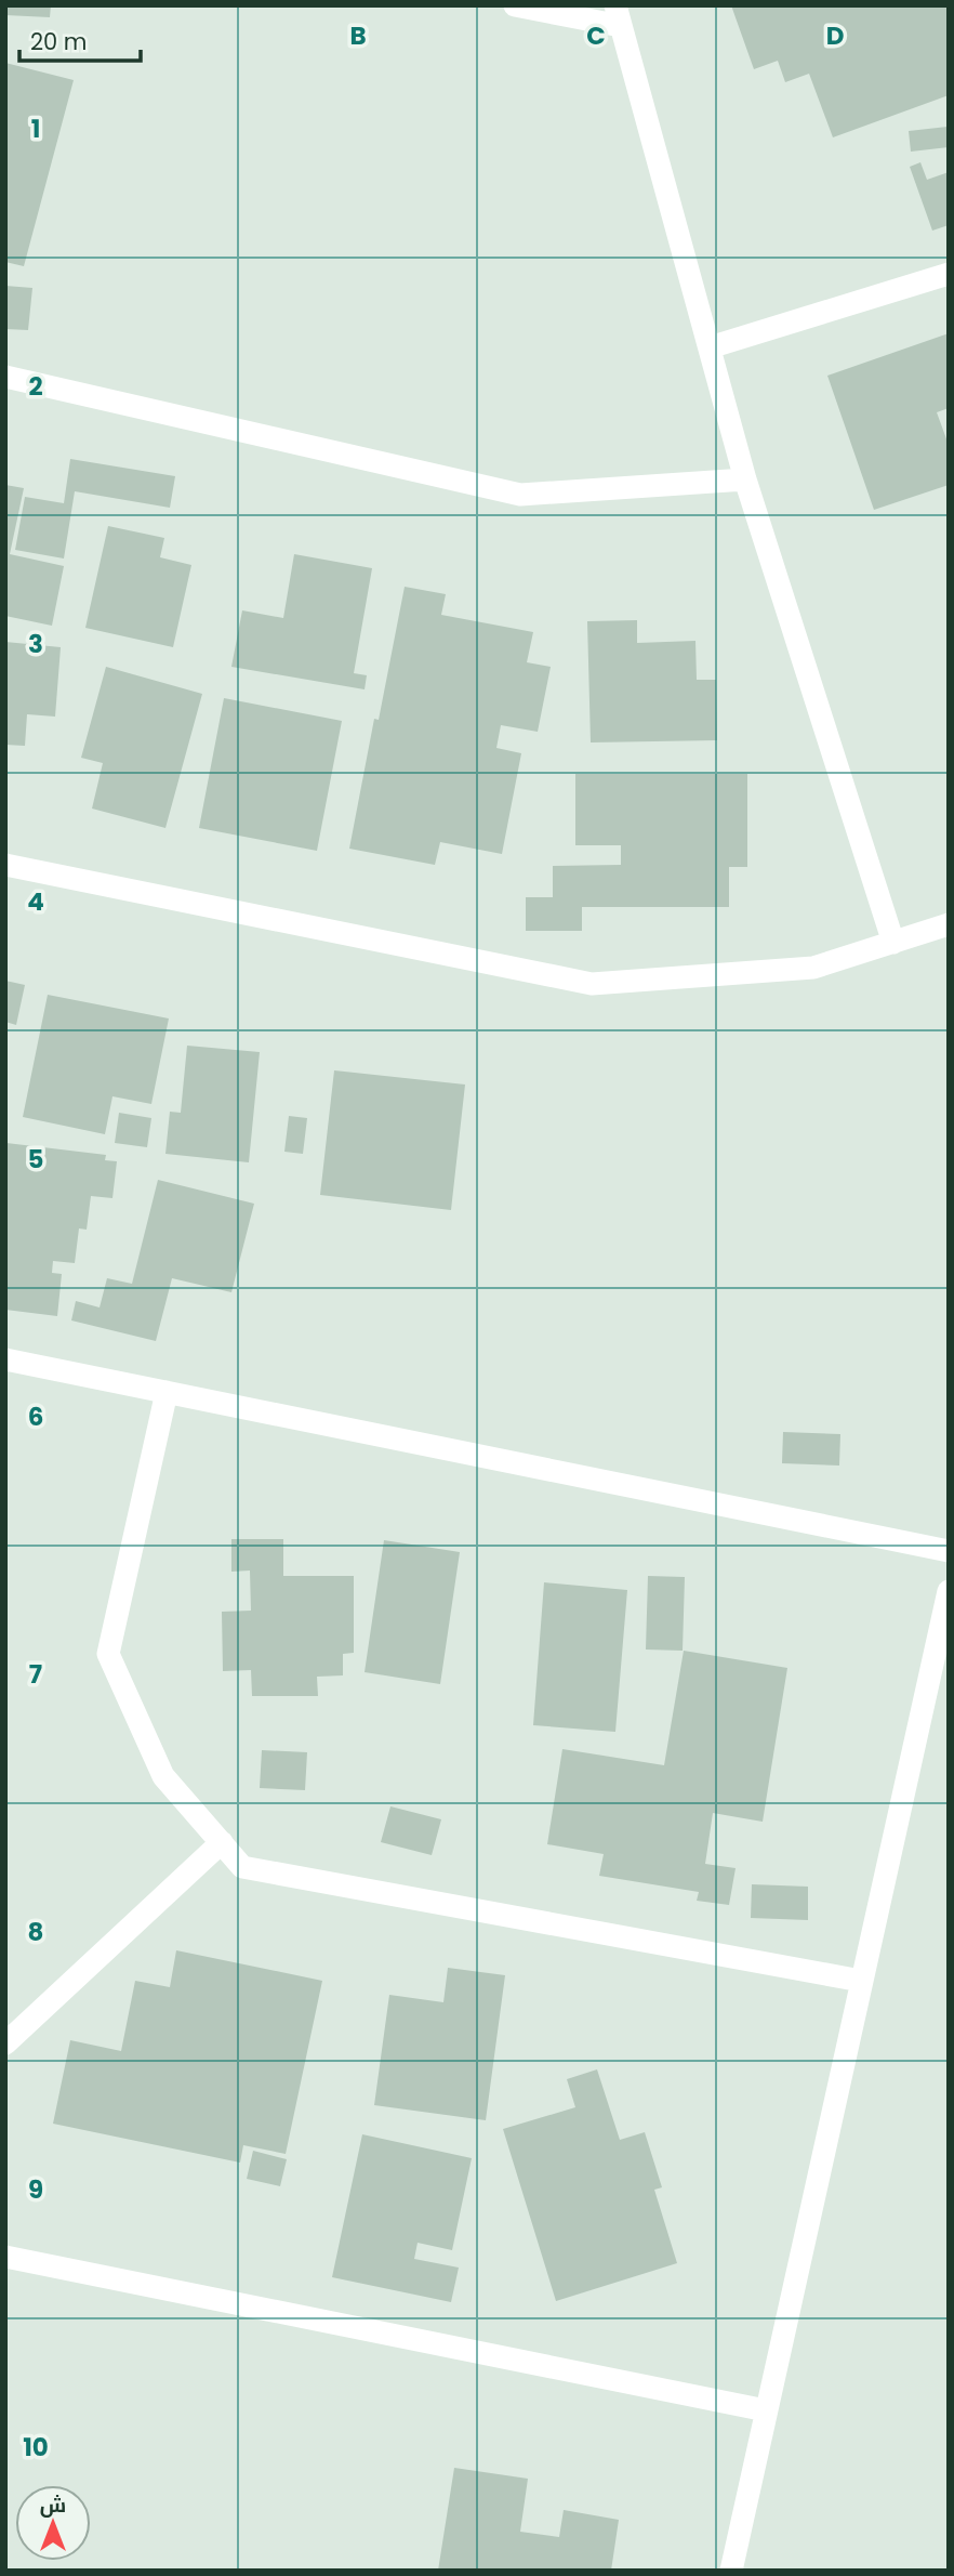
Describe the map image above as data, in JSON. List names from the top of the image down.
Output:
{
  "scale_bar": "20 m",
  "north": "top",
  "grid": {
    "columns": ["B", "C", "D"],
    "rows": [
      "1",
      "2",
      "3",
      "4",
      "5",
      "6",
      "7",
      "8",
      "9",
      "10"
    ]
  }
}
